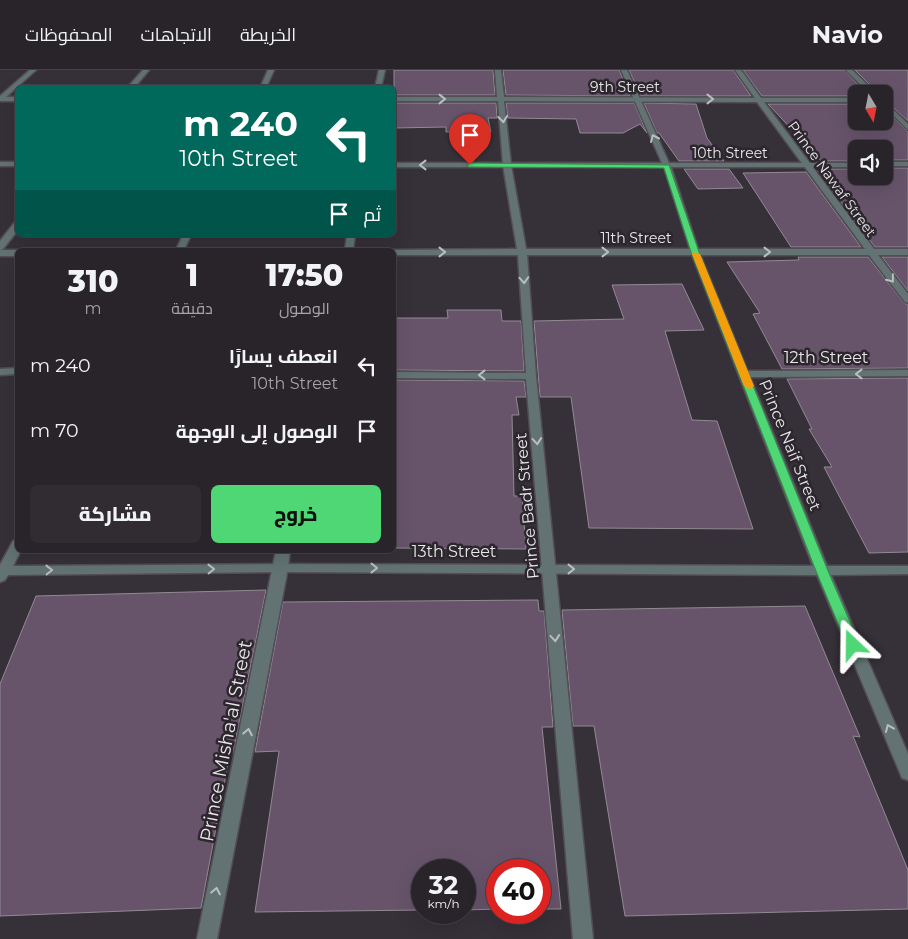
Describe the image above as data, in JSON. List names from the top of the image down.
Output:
{
  "streets": {
    "street": [
      "9th Street",
      "10th Street",
      "Prince Nawaf Street",
      "11th Street",
      "12th Street",
      "Prince Naif Street",
      "Prince Badr Street",
      "13th Street",
      "Prince Misha'al Street"
    ]
  },
  "crossings": [
    ["9th Street", "Prince Nawaf Street"],
    ["9th Street", "Prince Naif Street"],
    ["9th Street", "Prince Badr Street"],
    ["10th Street", "Prince Nawaf Street"],
    ["10th Street", "Prince Naif Street"],
    ["10th Street", "Prince Badr Street"],
    ["Prince Nawaf Street", "11th Street"],
    ["11th Street", "Prince Naif Street"],
    ["11th Street", "Prince Badr Street"],
    ["12th Street", "Prince Naif Street"],
    ["Prince Naif Street", "13th Street"],
    ["Prince Badr Street", "13th Street"],
    ["13th Street", "Prince Misha'al Street"]
  ],
  "one_way": [
    "9th Street",
    "11th Street",
    "12th Street",
    "Prince Naif Street",
    "Prince Badr Street",
    "13th Street",
    "Prince Misha'al Street"
  ],
  "north": "bottom",
  "page": {
    "header": "Navio",
    "nav": ["الخريطة", "الاتجاهات", "المحفوظات"],
    "turn": ["240 m", "10th Street"],
    "then": "ثم",
    "eta": [
      "17:50",
      "الوصول",
      "1",
      "دقيقة",
      "310",
      "m"
    ],
    "list": [
      {
        "name": "انعطف يسارًا",
        "note": "10th Street",
        "value": "240 m"
      },
      {
        "name": "الوصول إلى الوجهة",
        "value": "70 m"
      }
    ],
    "buttons": ["خروج", "مشاركة"],
    "speed": "32 km/h",
    "limit": "40"
  }
}
